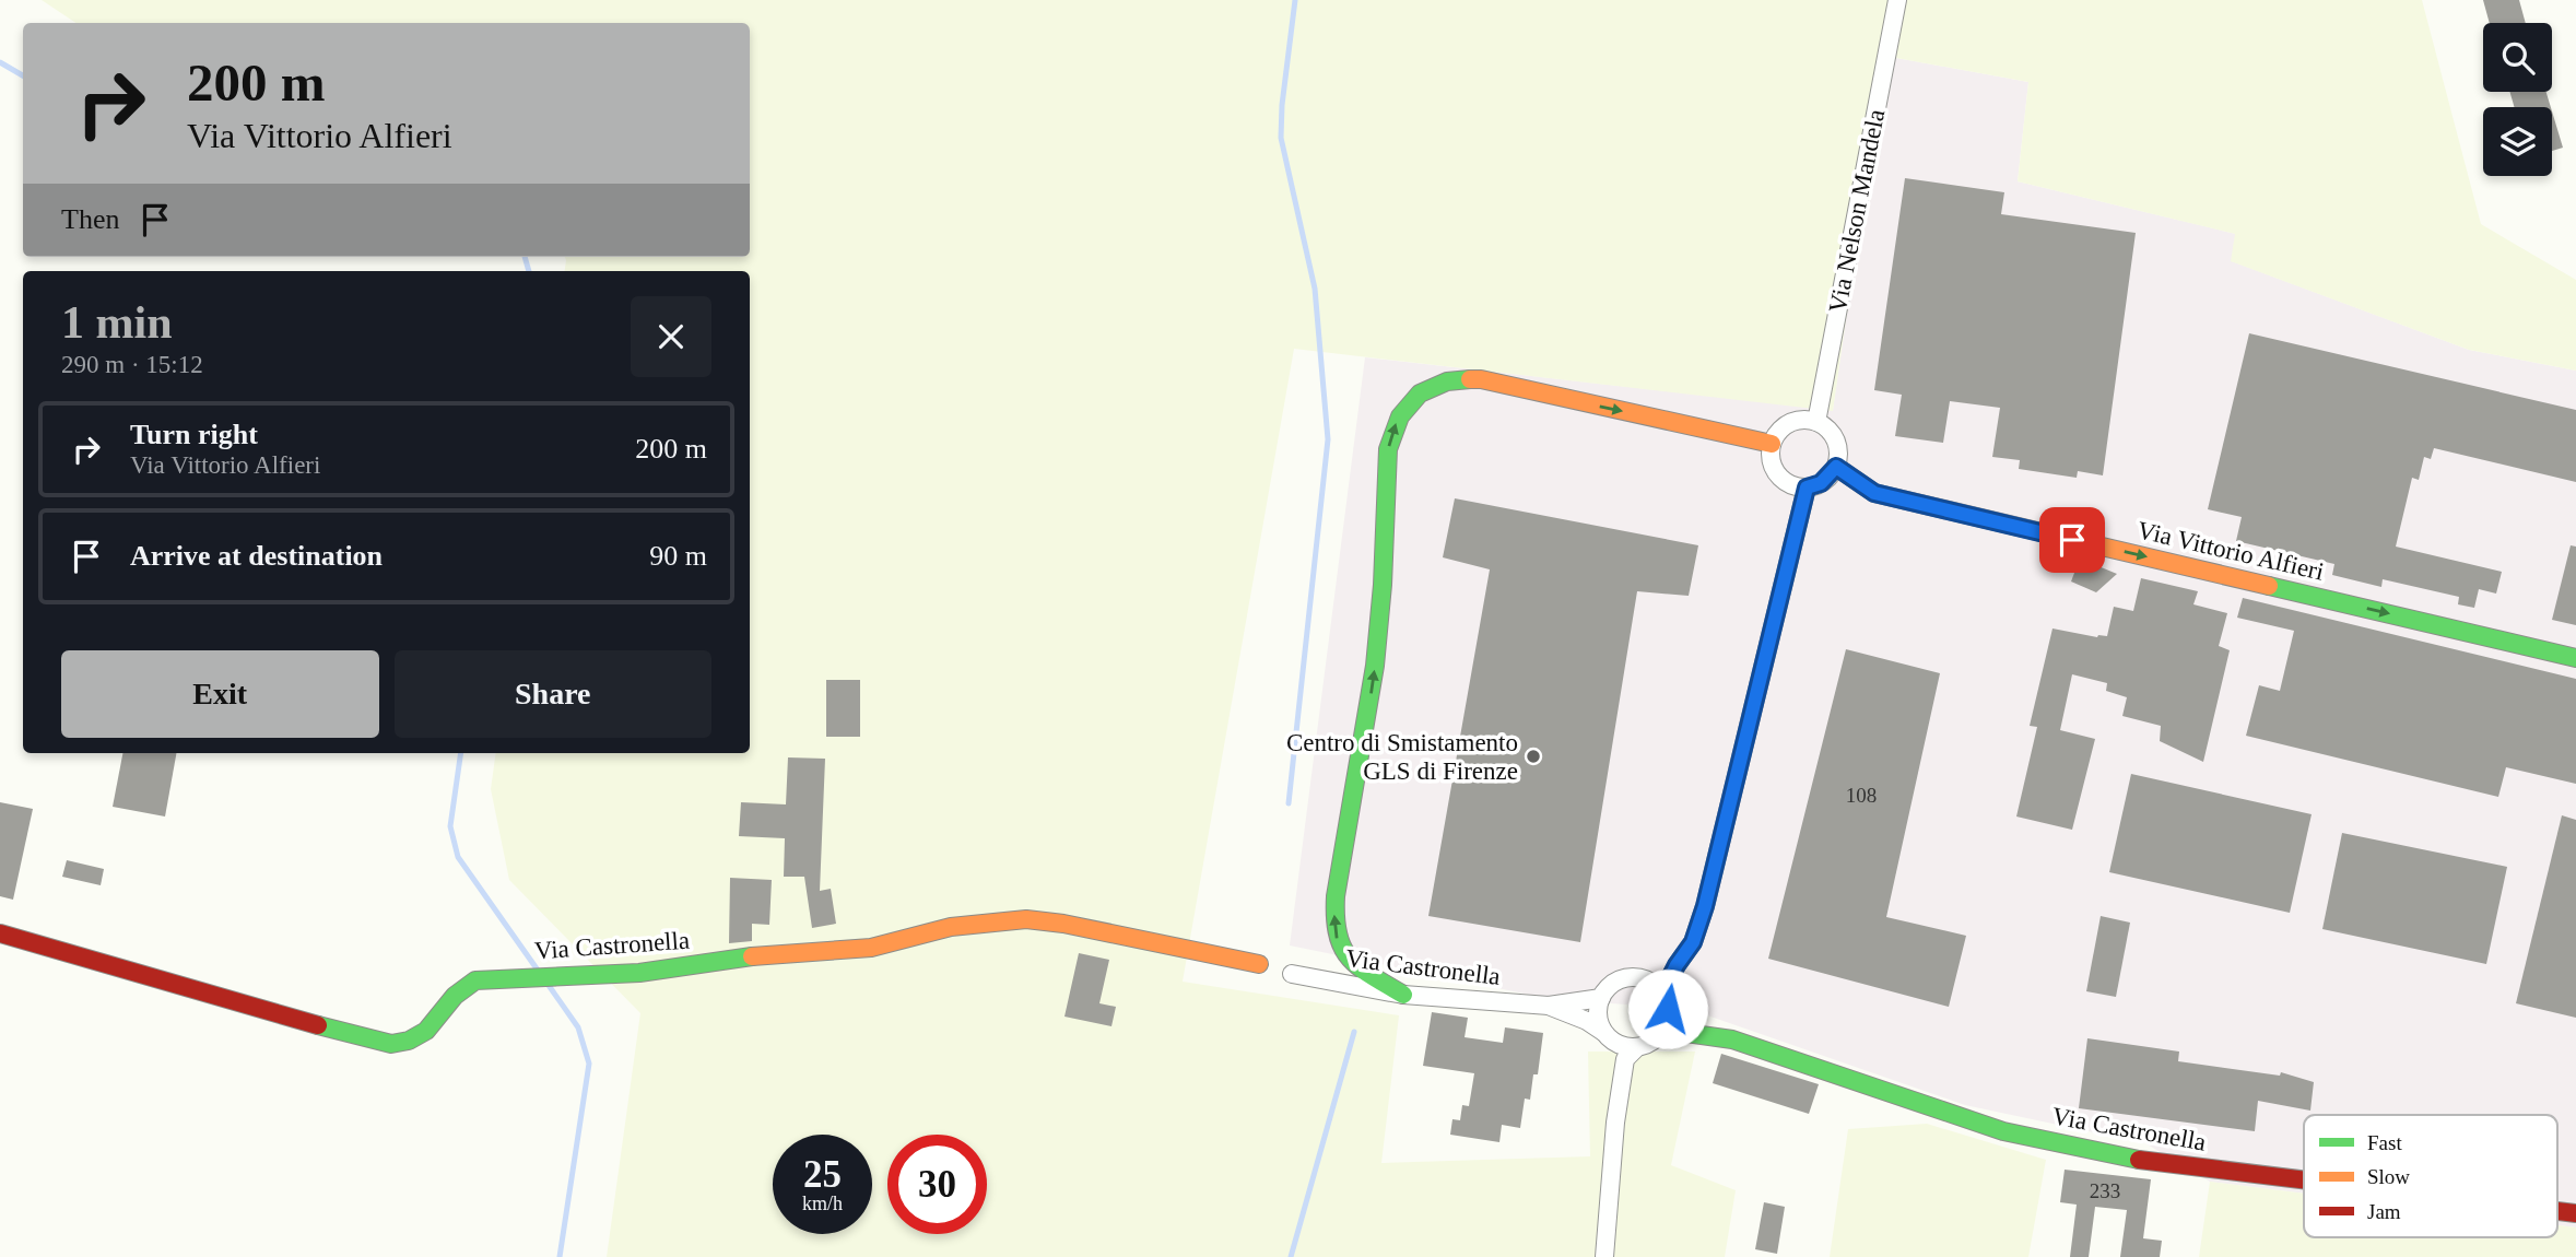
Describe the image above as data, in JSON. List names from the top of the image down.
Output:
{
  "streets": {
    "street": ["Via Nelson Mandela", "Via Vittorio Alfieri", "Via Castronella"]
  },
  "crossings": [
    ["Via Nelson Mandela", "Via Vittorio Alfieri"]
  ],
  "one_way": ["Via Vittorio Alfieri"],
  "places": ["Centro di Smistamento GLS di Firenze"],
  "house_numbers": ["108", "233"],
  "legend": ["Fast", "Slow", "Jam"],
  "page": {
    "turn": ["200 m", "Via Vittorio Alfieri"],
    "then": "Then",
    "heading": ["1 min", "290 m · 15:12"],
    "list": [
      {
        "name": "Turn right",
        "note": "Via Vittorio Alfieri",
        "value": "200 m"
      },
      {
        "name": "Arrive at destination",
        "value": "90 m"
      }
    ],
    "buttons": ["Exit", "Share"],
    "speed": "25 km/h",
    "limit": "30"
  }
}
